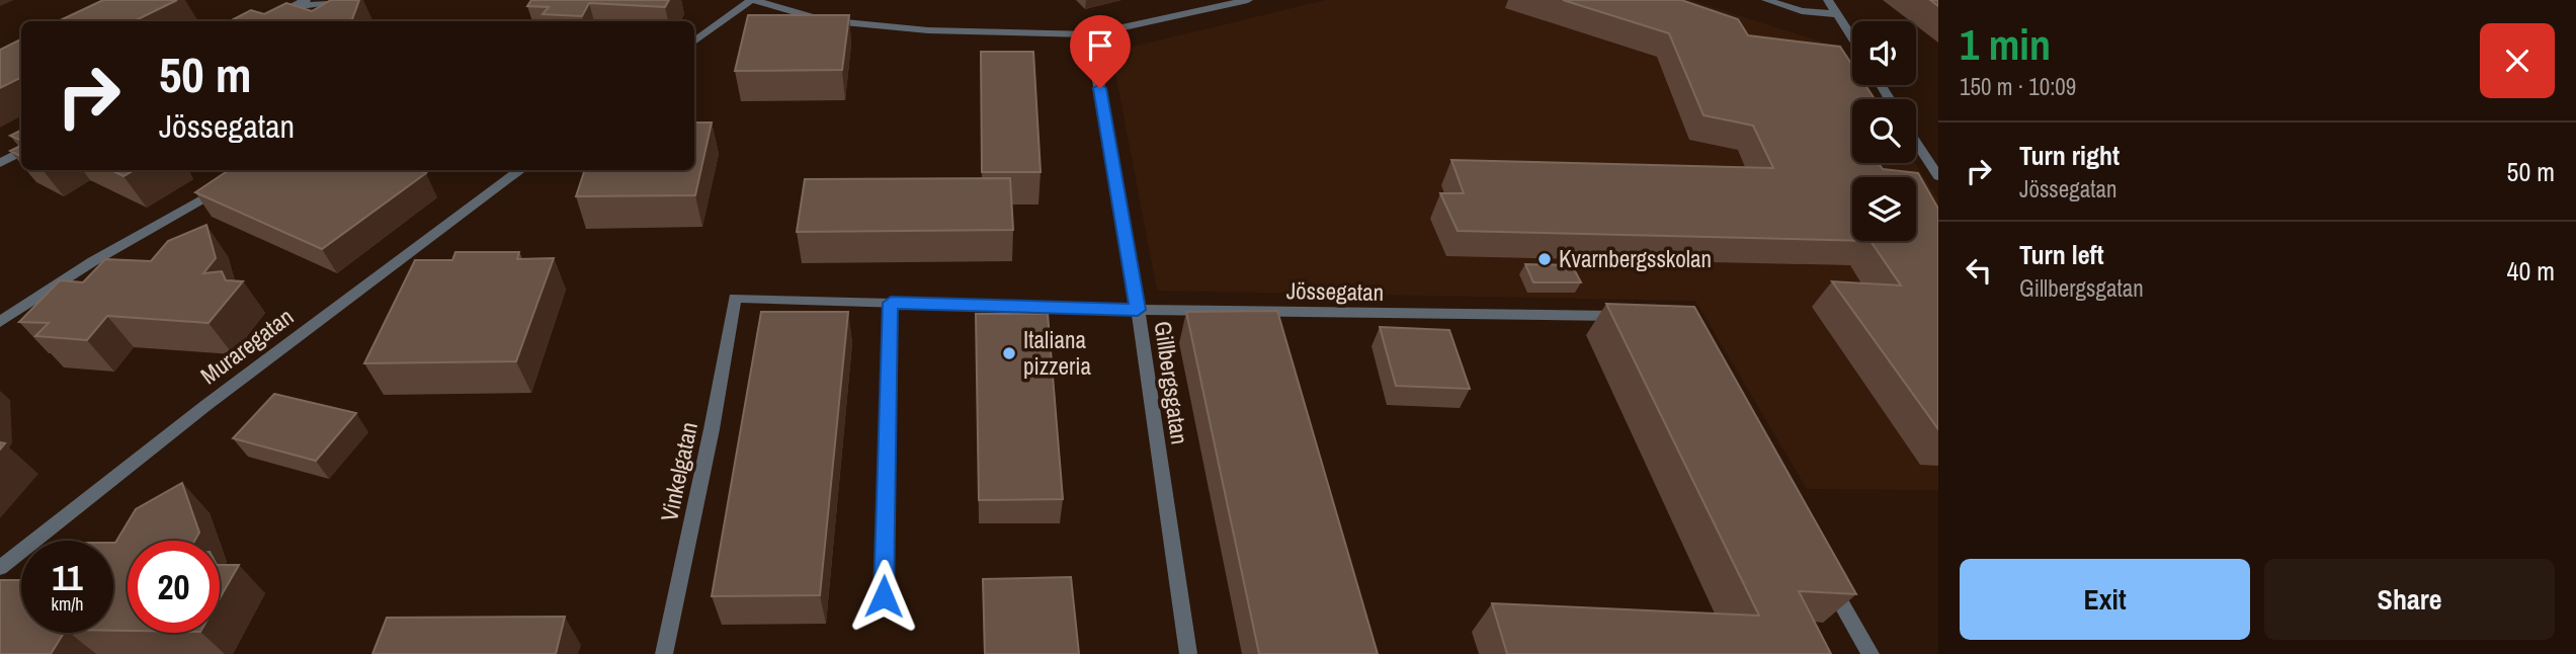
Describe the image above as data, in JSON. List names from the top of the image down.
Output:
{
  "streets": {
    "street": [
      "Jössegatan",
      "Muraregatan",
      "Gillbergsgatan",
      "Vinkelgatan"
    ]
  },
  "crossings": [
    ["Jössegatan", "Gillbergsgatan"],
    ["Jössegatan", "Vinkelgatan"]
  ],
  "places": ["Kvarnbergsskolan", "Italiana pizzeria"],
  "page": {
    "heading": ["1 min", "150 m · 10:09"],
    "turn": ["50 m", "Jössegatan"],
    "list": [
      {
        "name": "Turn right",
        "note": "Jössegatan",
        "value": "50 m"
      },
      {
        "name": "Turn left",
        "note": "Gillbergsgatan",
        "value": "40 m"
      }
    ],
    "speed": "11 km/h",
    "limit": "20",
    "buttons": ["Exit", "Share"]
  }
}
